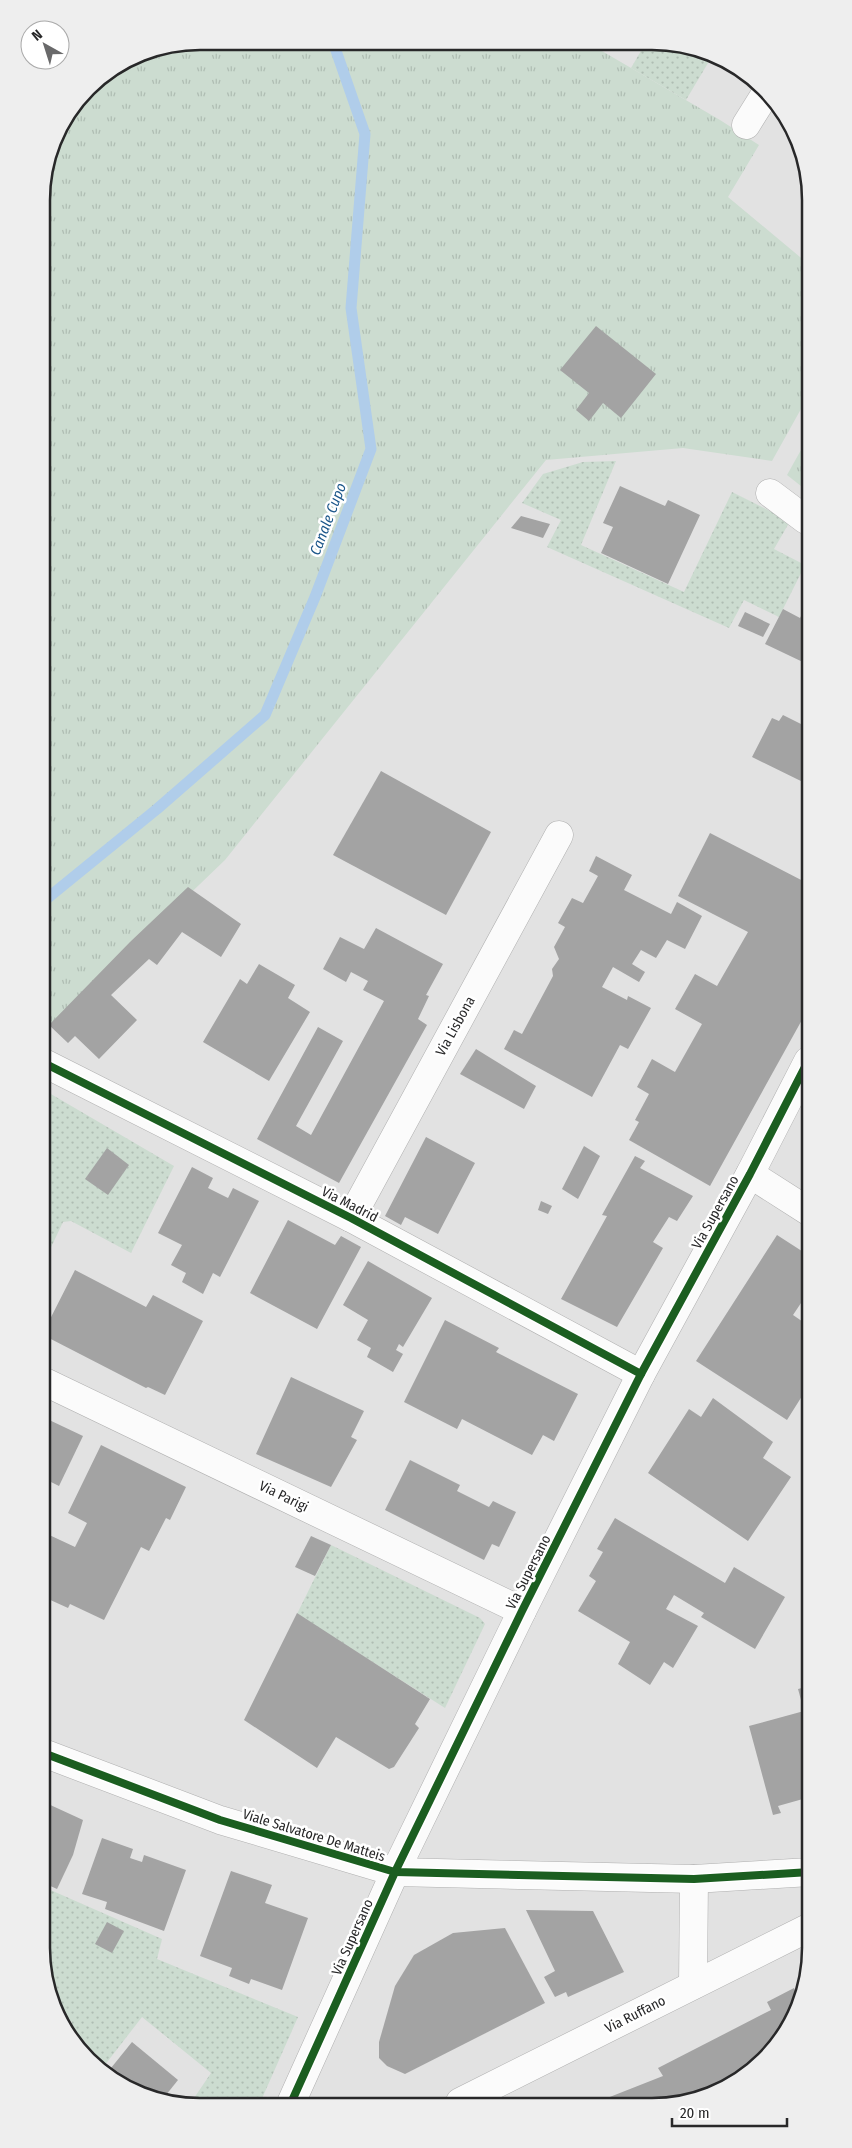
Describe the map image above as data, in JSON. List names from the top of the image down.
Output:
{
  "streets": {
    "street": [
      "Via Lisbona",
      "Via Madrid",
      "Via Supersano",
      "Via Parigi",
      "Viale Salvatore De Matteis",
      "Via Ruffano"
    ]
  },
  "crossings": [
    ["Via Lisbona", "Via Madrid"],
    ["Via Madrid", "Via Supersano"],
    ["Via Supersano", "Via Parigi"],
    ["Via Supersano", "Viale Salvatore De Matteis"]
  ],
  "water": ["Canale Cupo"],
  "scale_bar": "20 m",
  "north": "top left"
}
